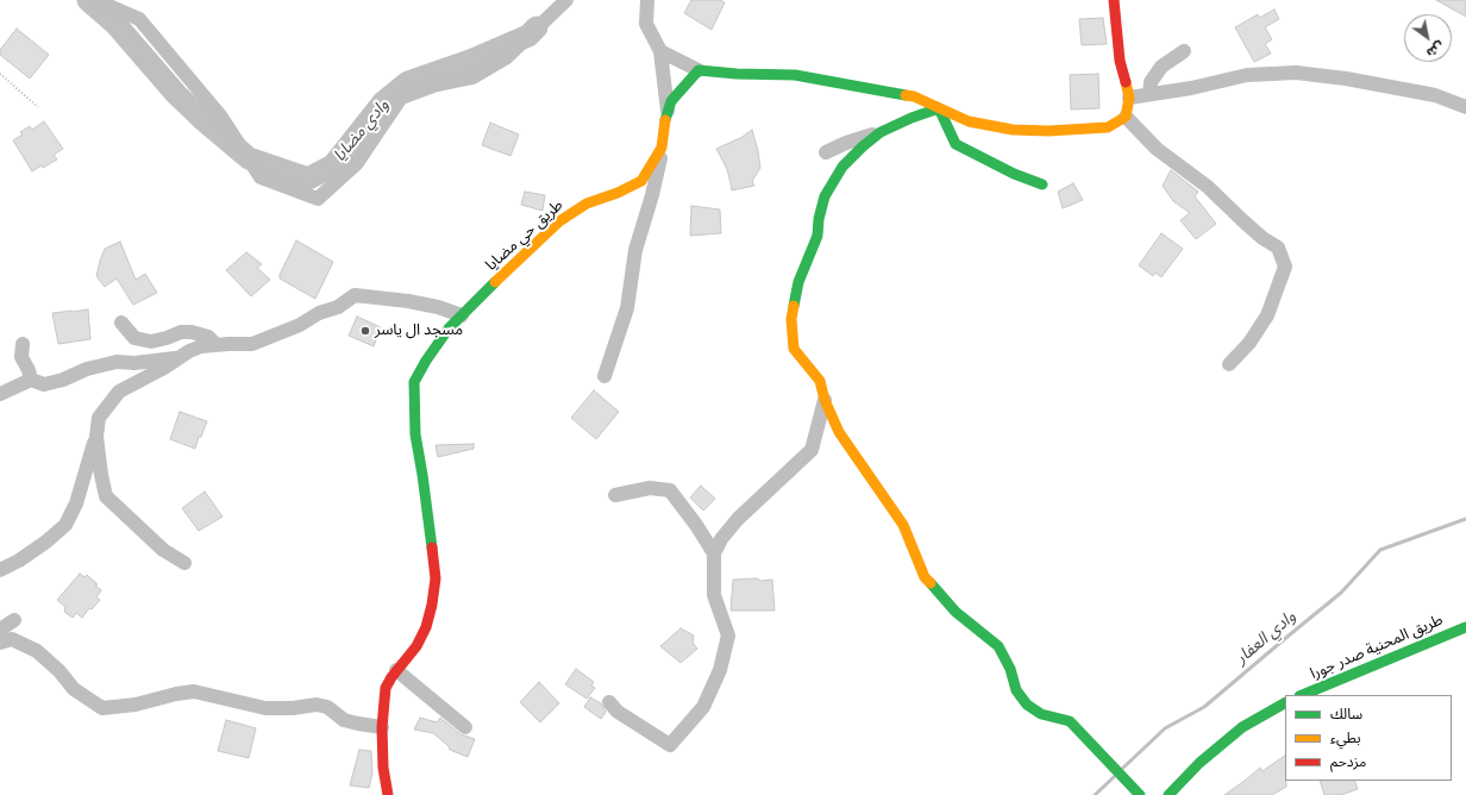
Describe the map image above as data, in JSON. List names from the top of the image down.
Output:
{
  "streets": {
    "street": ["طريق حي مضايا", "طريق المحنية صدر جورا"]
  },
  "water": ["وادي مضايا", "وادي العفار"],
  "places": ["مسجد ال ياسر"],
  "legend": ["سالك", "بطيء", "مزدحم"],
  "north": "bottom right"
}
